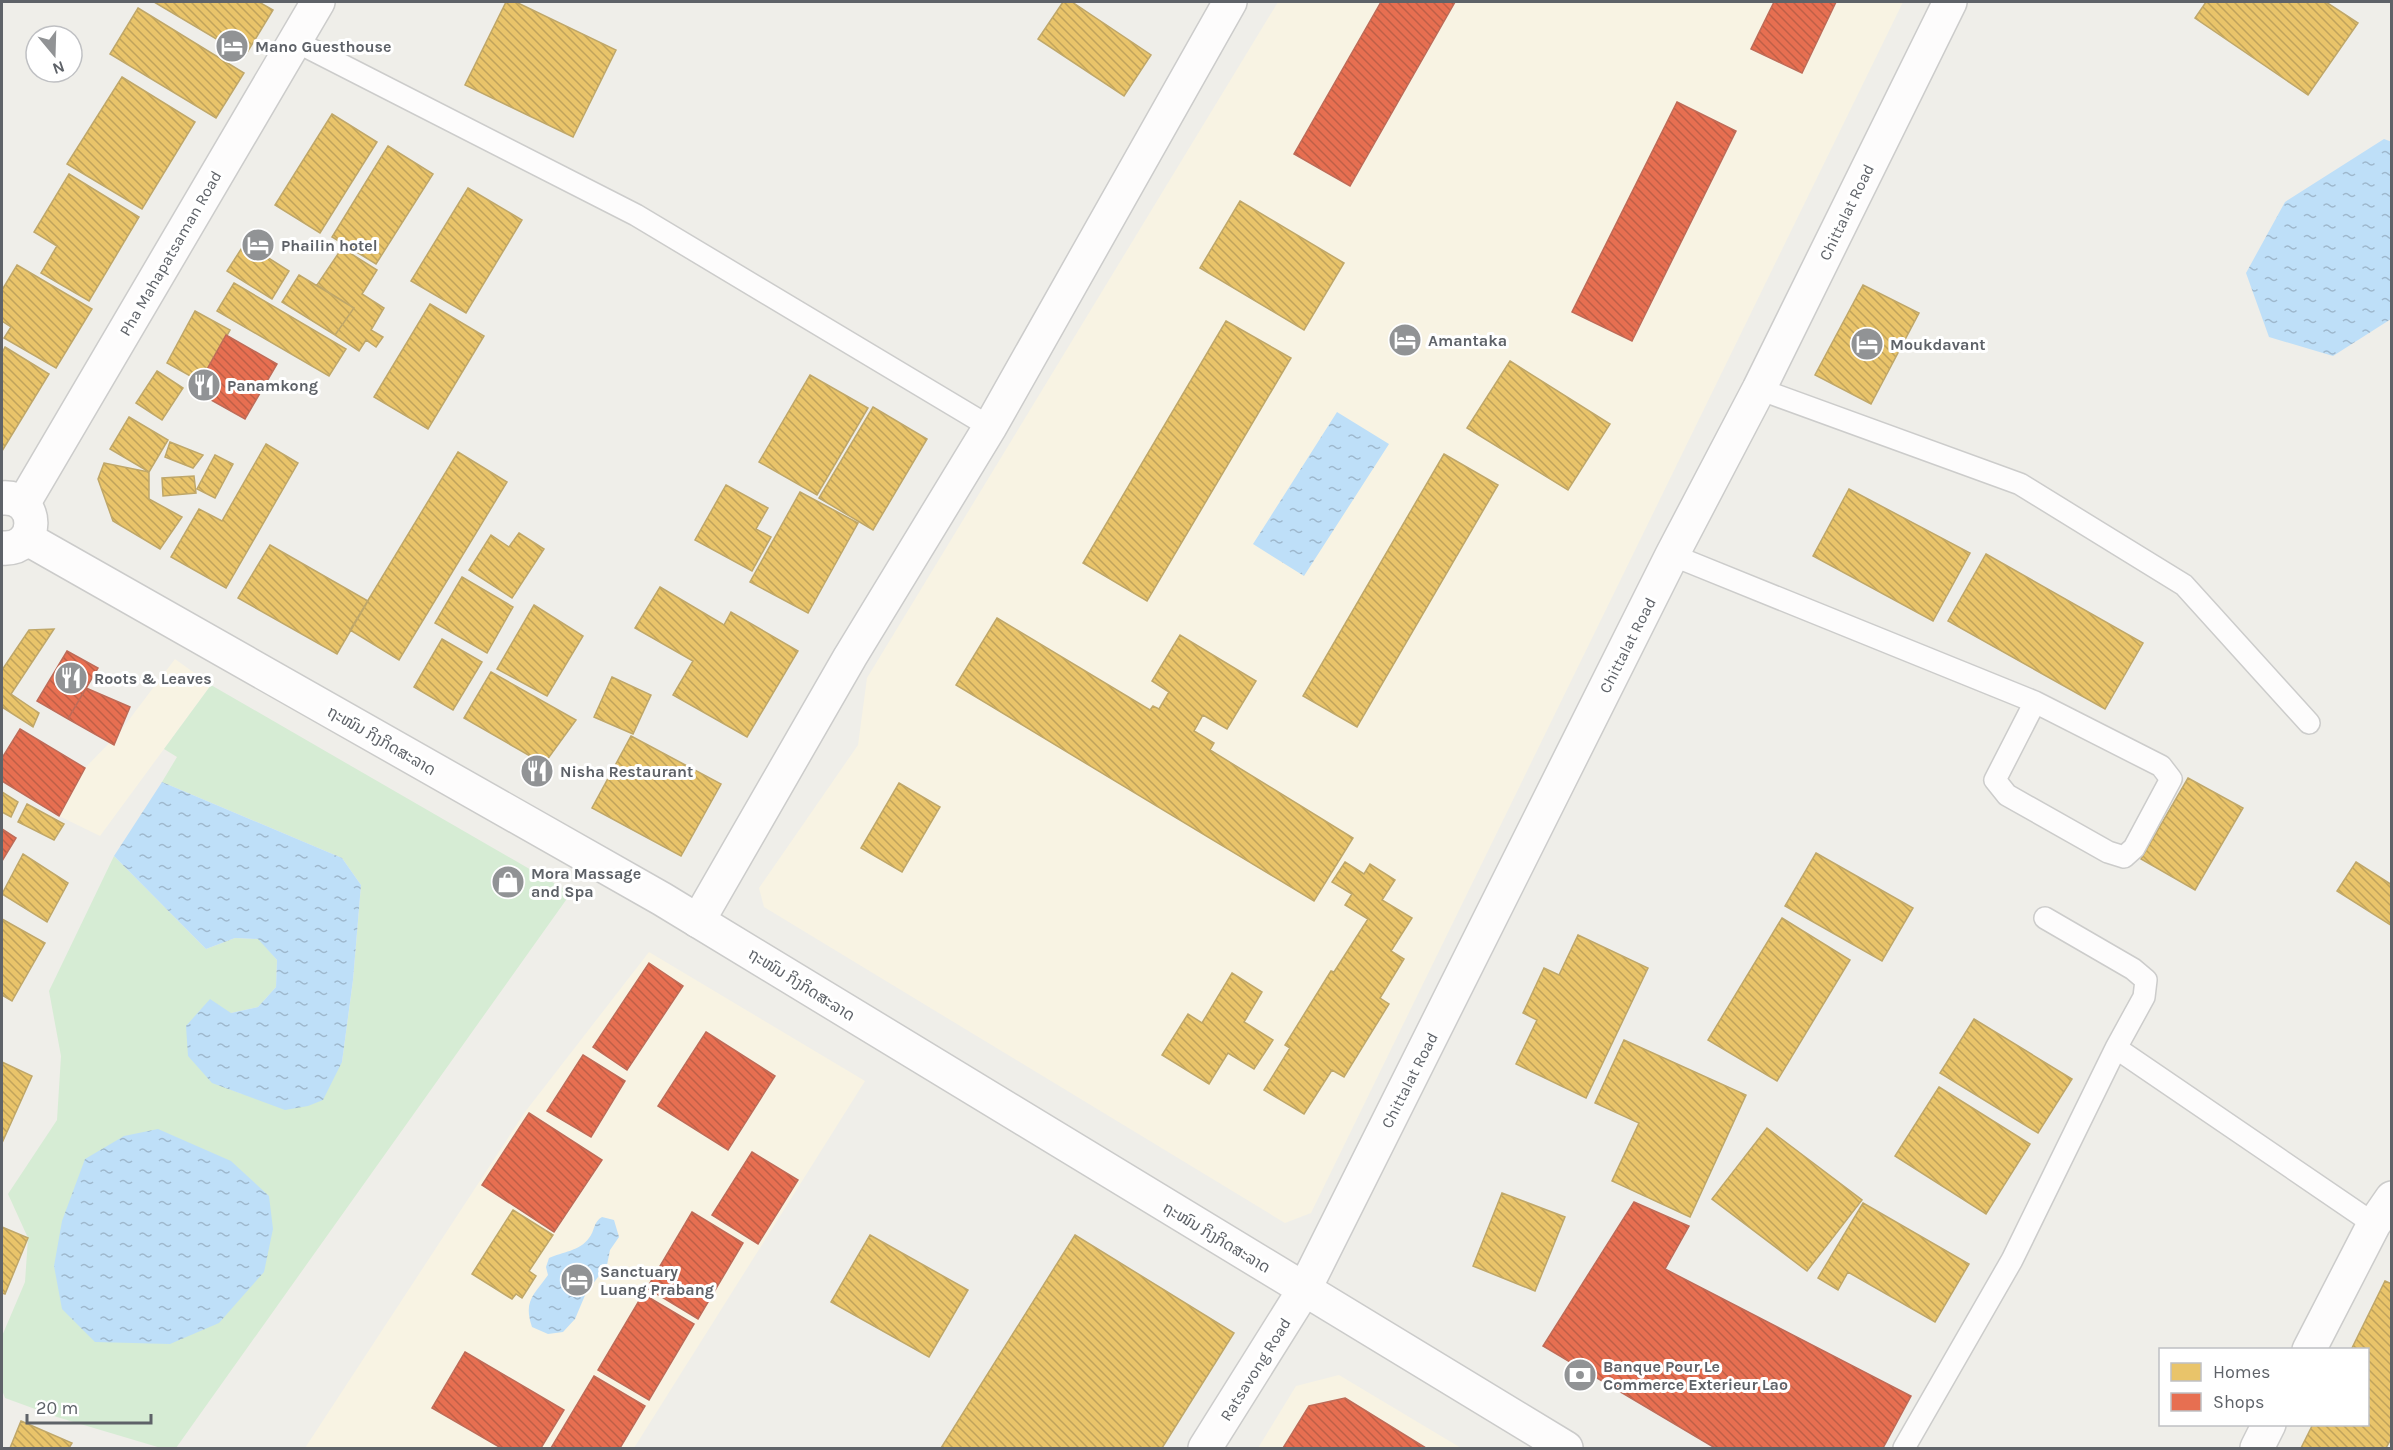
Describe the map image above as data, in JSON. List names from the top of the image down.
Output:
{
  "streets": {
    "street": [
      "Chittalat Road",
      "Pha Mahapatsaman Road",
      "ຖະໜົນ ກິງກິດສະລາດ",
      "Ratsavong Road"
    ]
  },
  "crossings": [
    ["Chittalat Road", "ຖະໜົນ ກິງກິດສະລາດ"],
    ["Chittalat Road", "Ratsavong Road"],
    ["ຖະໜົນ ກິງກິດສະລາດ", "Ratsavong Road"]
  ],
  "places": {
    "hotel": [
      "Mano Guesthouse",
      "Phailin hotel",
      "Amantaka",
      "Moukdavant",
      "Sanctuary Luang Prabang"
    ],
    "restaurant": ["Panamkong", "Roots & Leaves", "Nisha Restaurant"],
    "shop": ["Mora Massage and Spa"],
    "bank": ["Banque Pour Le Commerce Exterieur Lao"]
  },
  "legend": ["Homes", "Shops"],
  "scale_bar": "20 m",
  "north": "bottom"
}
